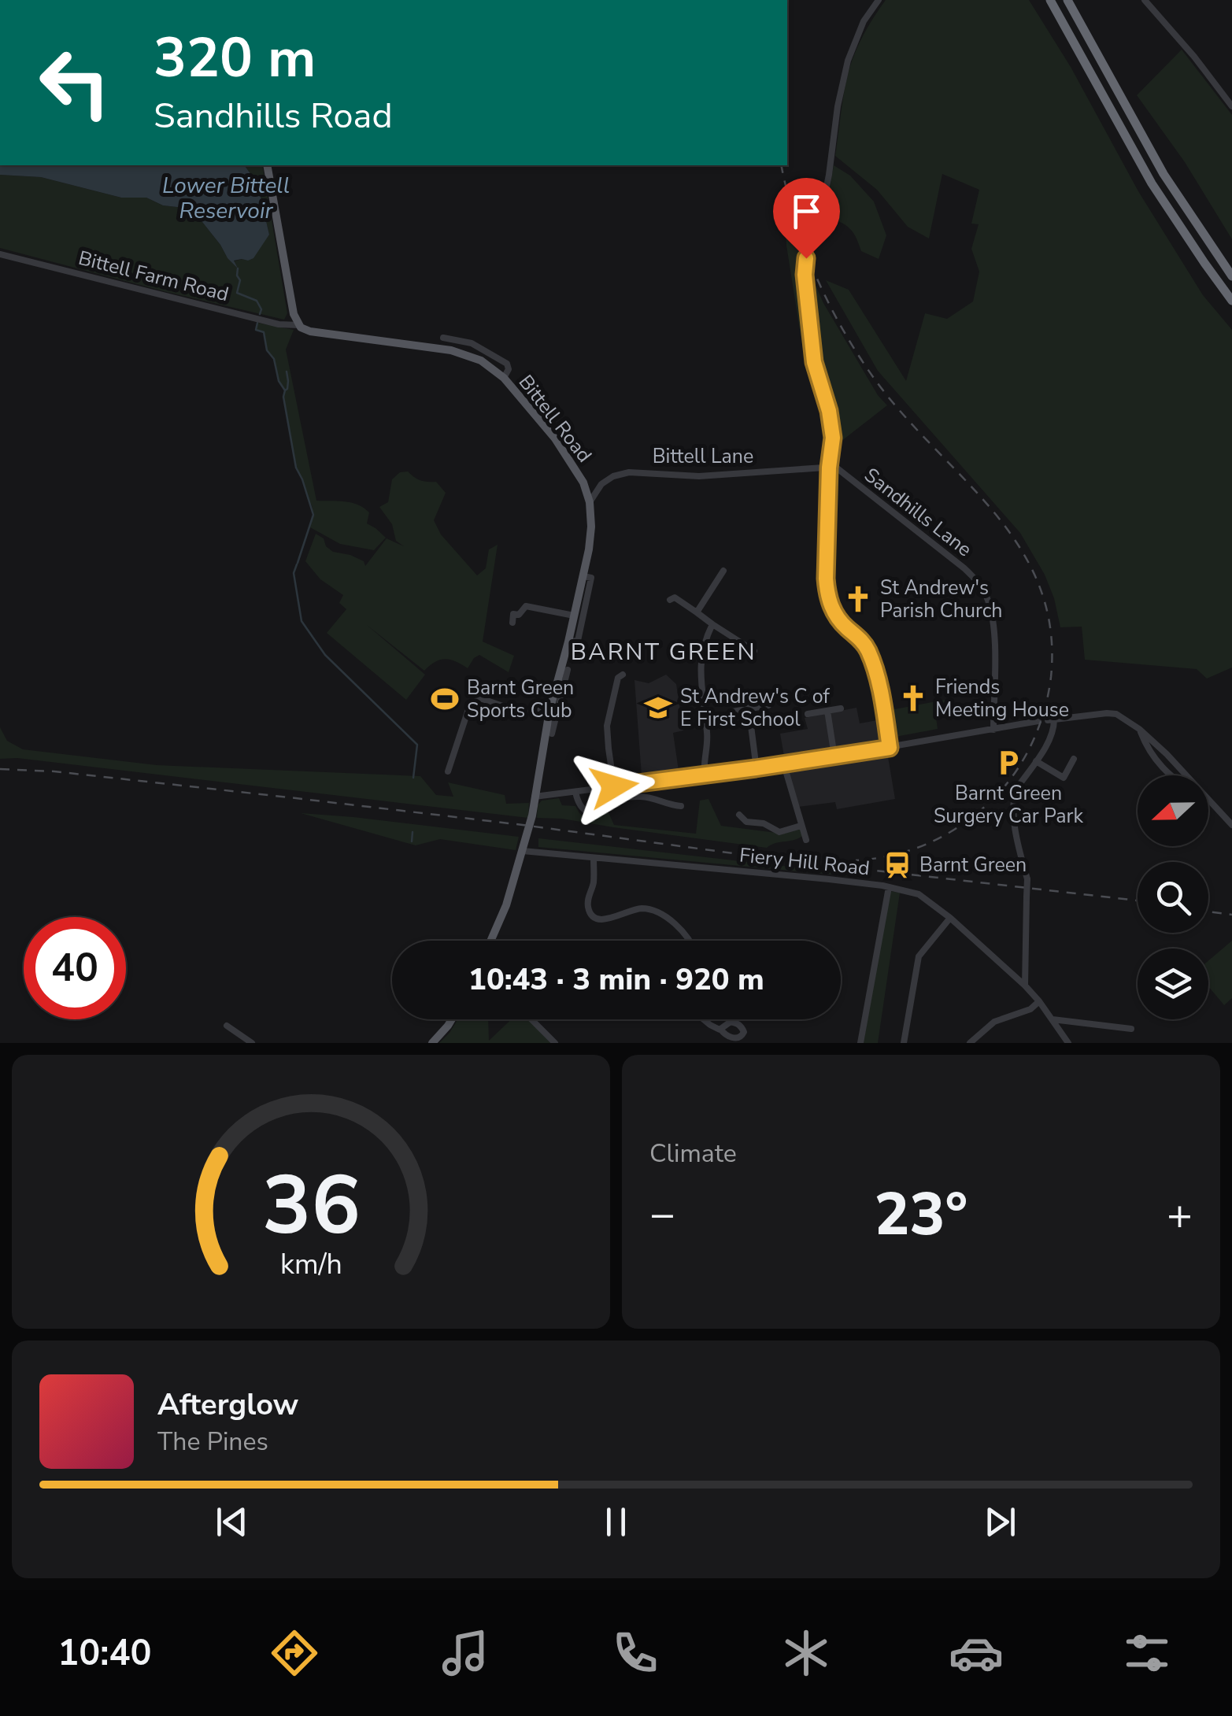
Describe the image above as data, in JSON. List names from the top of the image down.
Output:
{
  "streets": {
    "main road": ["Bittell Road"],
    "street": [
      "Bittell Farm Road",
      "Bittell Lane",
      "Sandhills Lane",
      "Fiery Hill Road"
    ]
  },
  "crossings": [
    ["Bittell Farm Road", "Bittell Road"],
    ["Bittell Road", "Fiery Hill Road"],
    ["Bittell Lane", "Sandhills Lane"]
  ],
  "districts": ["BARNT GREEN"],
  "water": ["Lower Bittell Reservoir"],
  "places": {
    "church": ["St Andrew's Parish Church", "Friends Meeting House"],
    "sports": ["Barnt Green Sports Club"],
    "school or university": ["St Andrew's C of E First School"],
    "parking": ["Barnt Green Surgery Car Park"],
    "station": ["Barnt Green"]
  },
  "north": "left",
  "page": {
    "turn": ["320 m", "Sandhills Road"],
    "limit": "40",
    "trip": "10:43 · 3 min · 920 m",
    "tile": "Climate",
    "heat": ["−", "23°", "+"],
    "song": ["Afterglow", "The Pines"],
    "tabs": "10:40",
    "gauge": ["36", "km/h"]
  }
}
